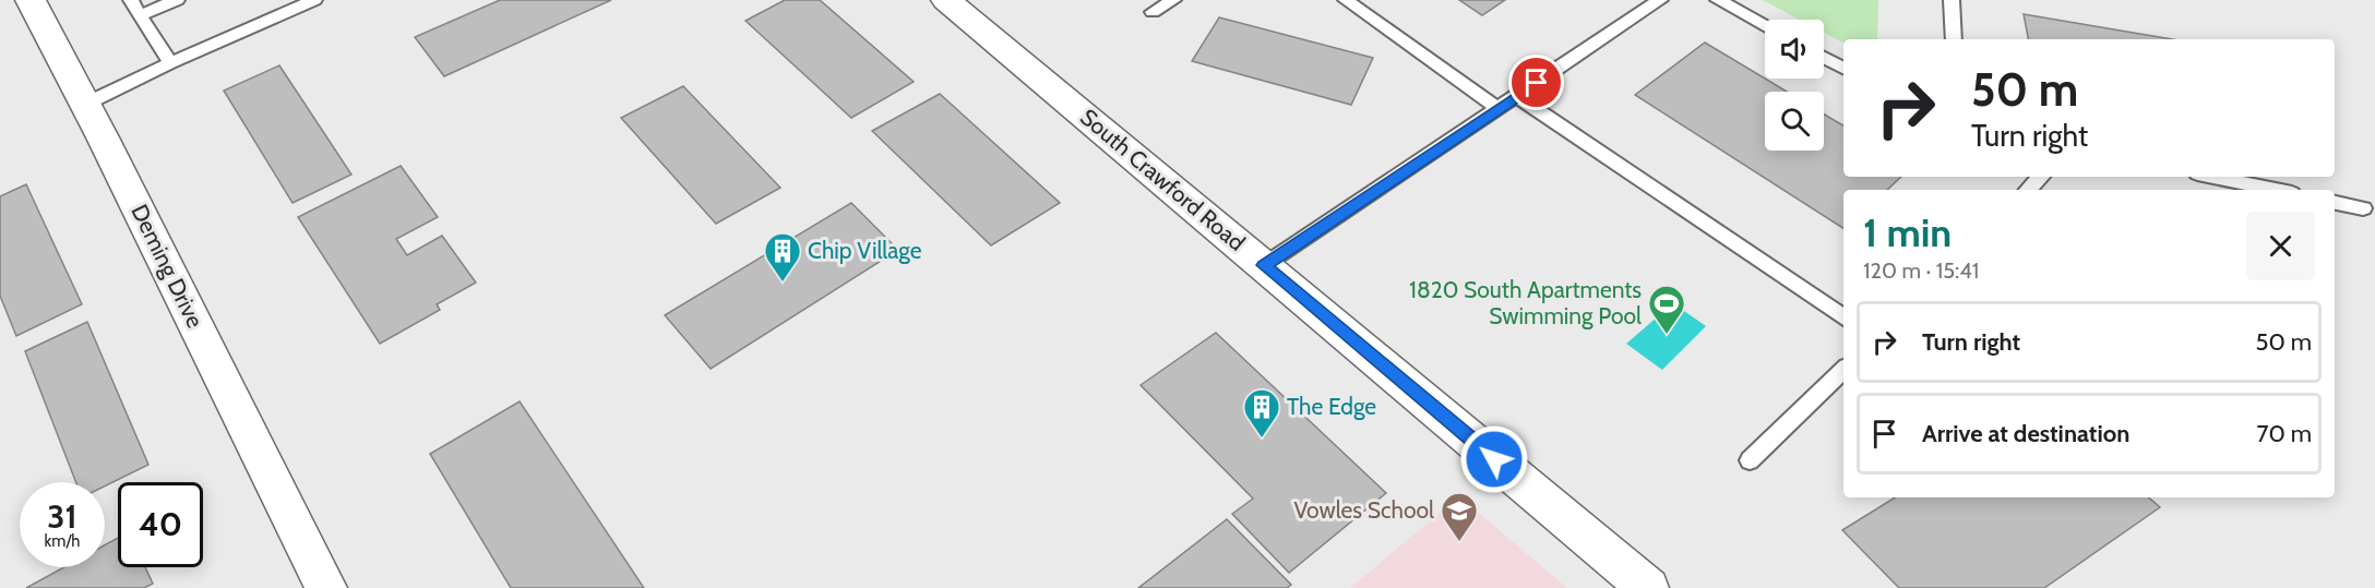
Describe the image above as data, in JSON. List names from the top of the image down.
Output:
{
  "streets": {
    "street": ["South Crawford Road", "Deming Drive"]
  },
  "places": {
    "building": ["Chip Village", "The Edge"],
    "sports": ["1820 South Apartments Swimming Pool"],
    "school or university": ["Vowles School"]
  },
  "page": {
    "turn": ["50 m", "Turn right"],
    "heading": ["1 min", "120 m · 15:41"],
    "list": [
      {
        "name": "Turn right",
        "value": "50 m"
      },
      {
        "name": "Arrive at destination",
        "value": "70 m"
      }
    ],
    "speed": "31 km/h",
    "limit": "40"
  }
}
